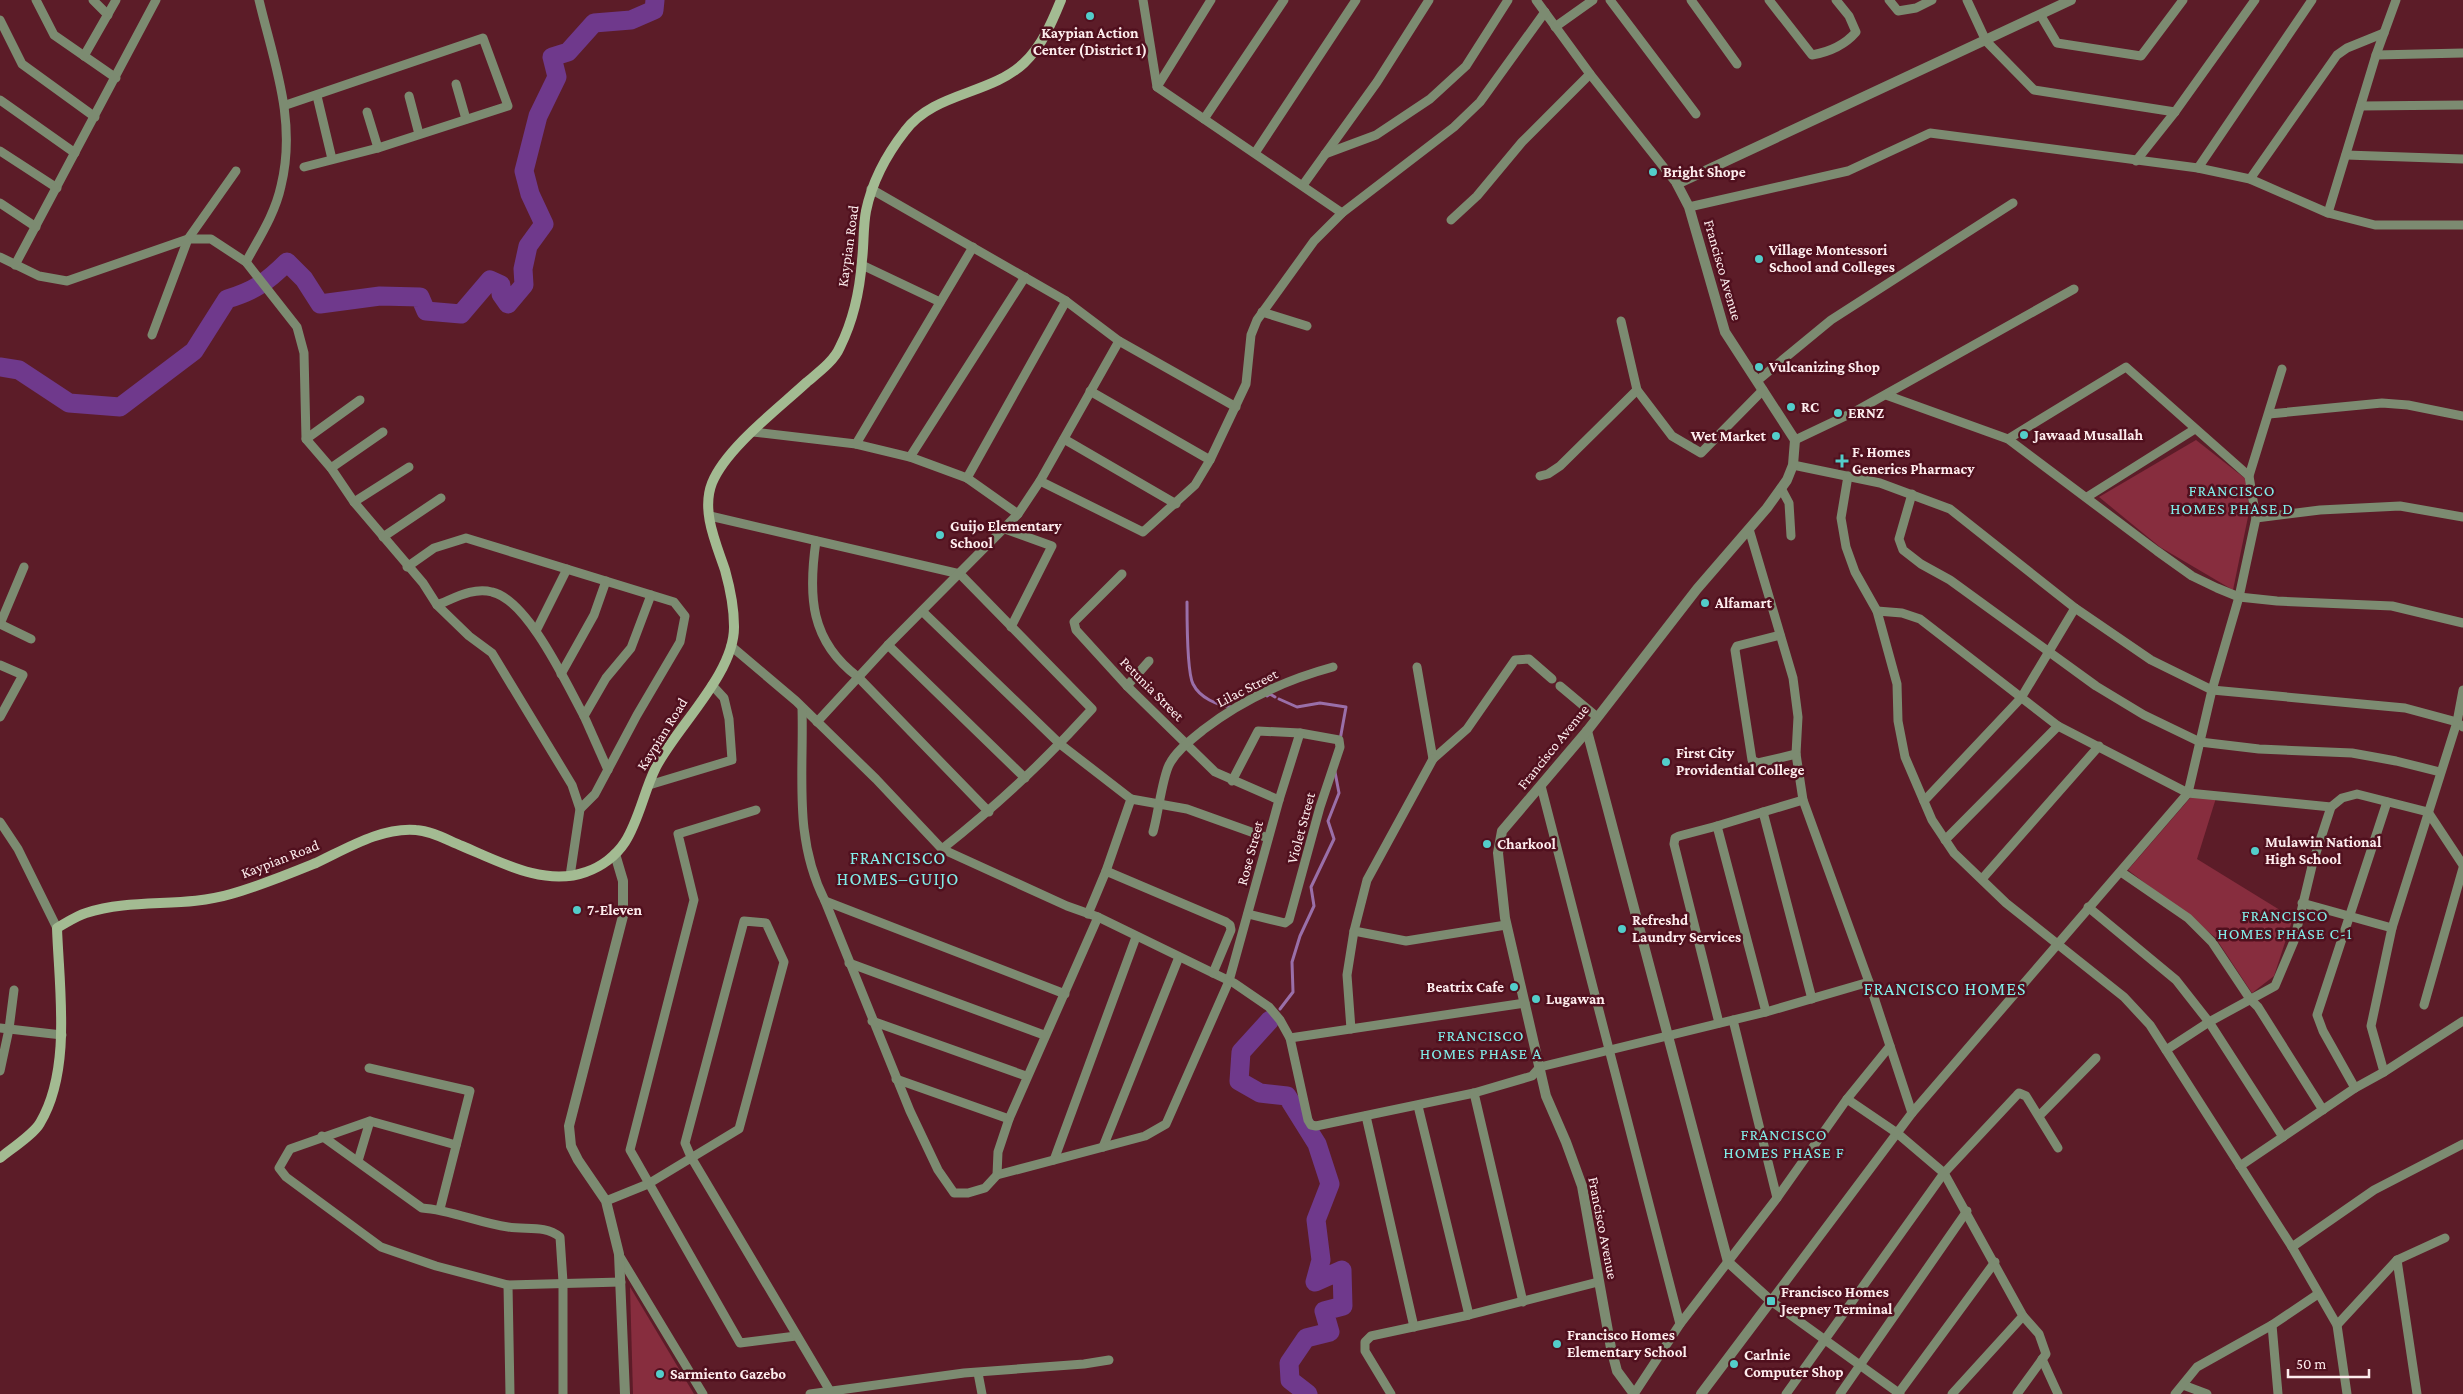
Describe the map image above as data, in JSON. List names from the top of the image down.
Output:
{
  "streets": {
    "main road": ["Kaypian Road"],
    "street": [
      "Francisco Avenue",
      "Lilac Street",
      "Petunia Street",
      "Violet Street",
      "Rose Street"
    ]
  },
  "crossings": [
    ["Lilac Street", "Petunia Street"],
    ["Petunia Street", "Rose Street"],
    ["Violet Street", "Rose Street"]
  ],
  "districts": [
    "FRANCISCO HOMES PHASE D",
    "FRANCISCO HOMES–GUIJO",
    "FRANCISCO HOMES PHASE C-1",
    "FRANCISCO HOMES",
    "FRANCISCO HOMES PHASE A",
    "FRANCISCO HOMES PHASE F"
  ],
  "places": {
    "other": [
      "Kaypian Action Center (District 1)",
      "Bright Shope",
      "Village Montessori School and Colleges",
      "Vulcanizing Shop",
      "RC",
      "ERNZ",
      "Jawaad Musallah",
      "Wet Market",
      "Guijo Elementary School",
      "Alfamart",
      "First City Providential College",
      "Charkool",
      "Mulawin National High School",
      "7-Eleven",
      "Refreshd Laundry Services",
      "Beatrix Cafe",
      "Lugawan",
      "Francisco Homes Elementary School",
      "Carlnie Computer Shop",
      "Sarmiento Gazebo"
    ],
    "health": ["F. Homes Generics Pharmacy"],
    "transit": ["Francisco Homes Jeepney Terminal"]
  },
  "scale_bar": "50 m"
}
